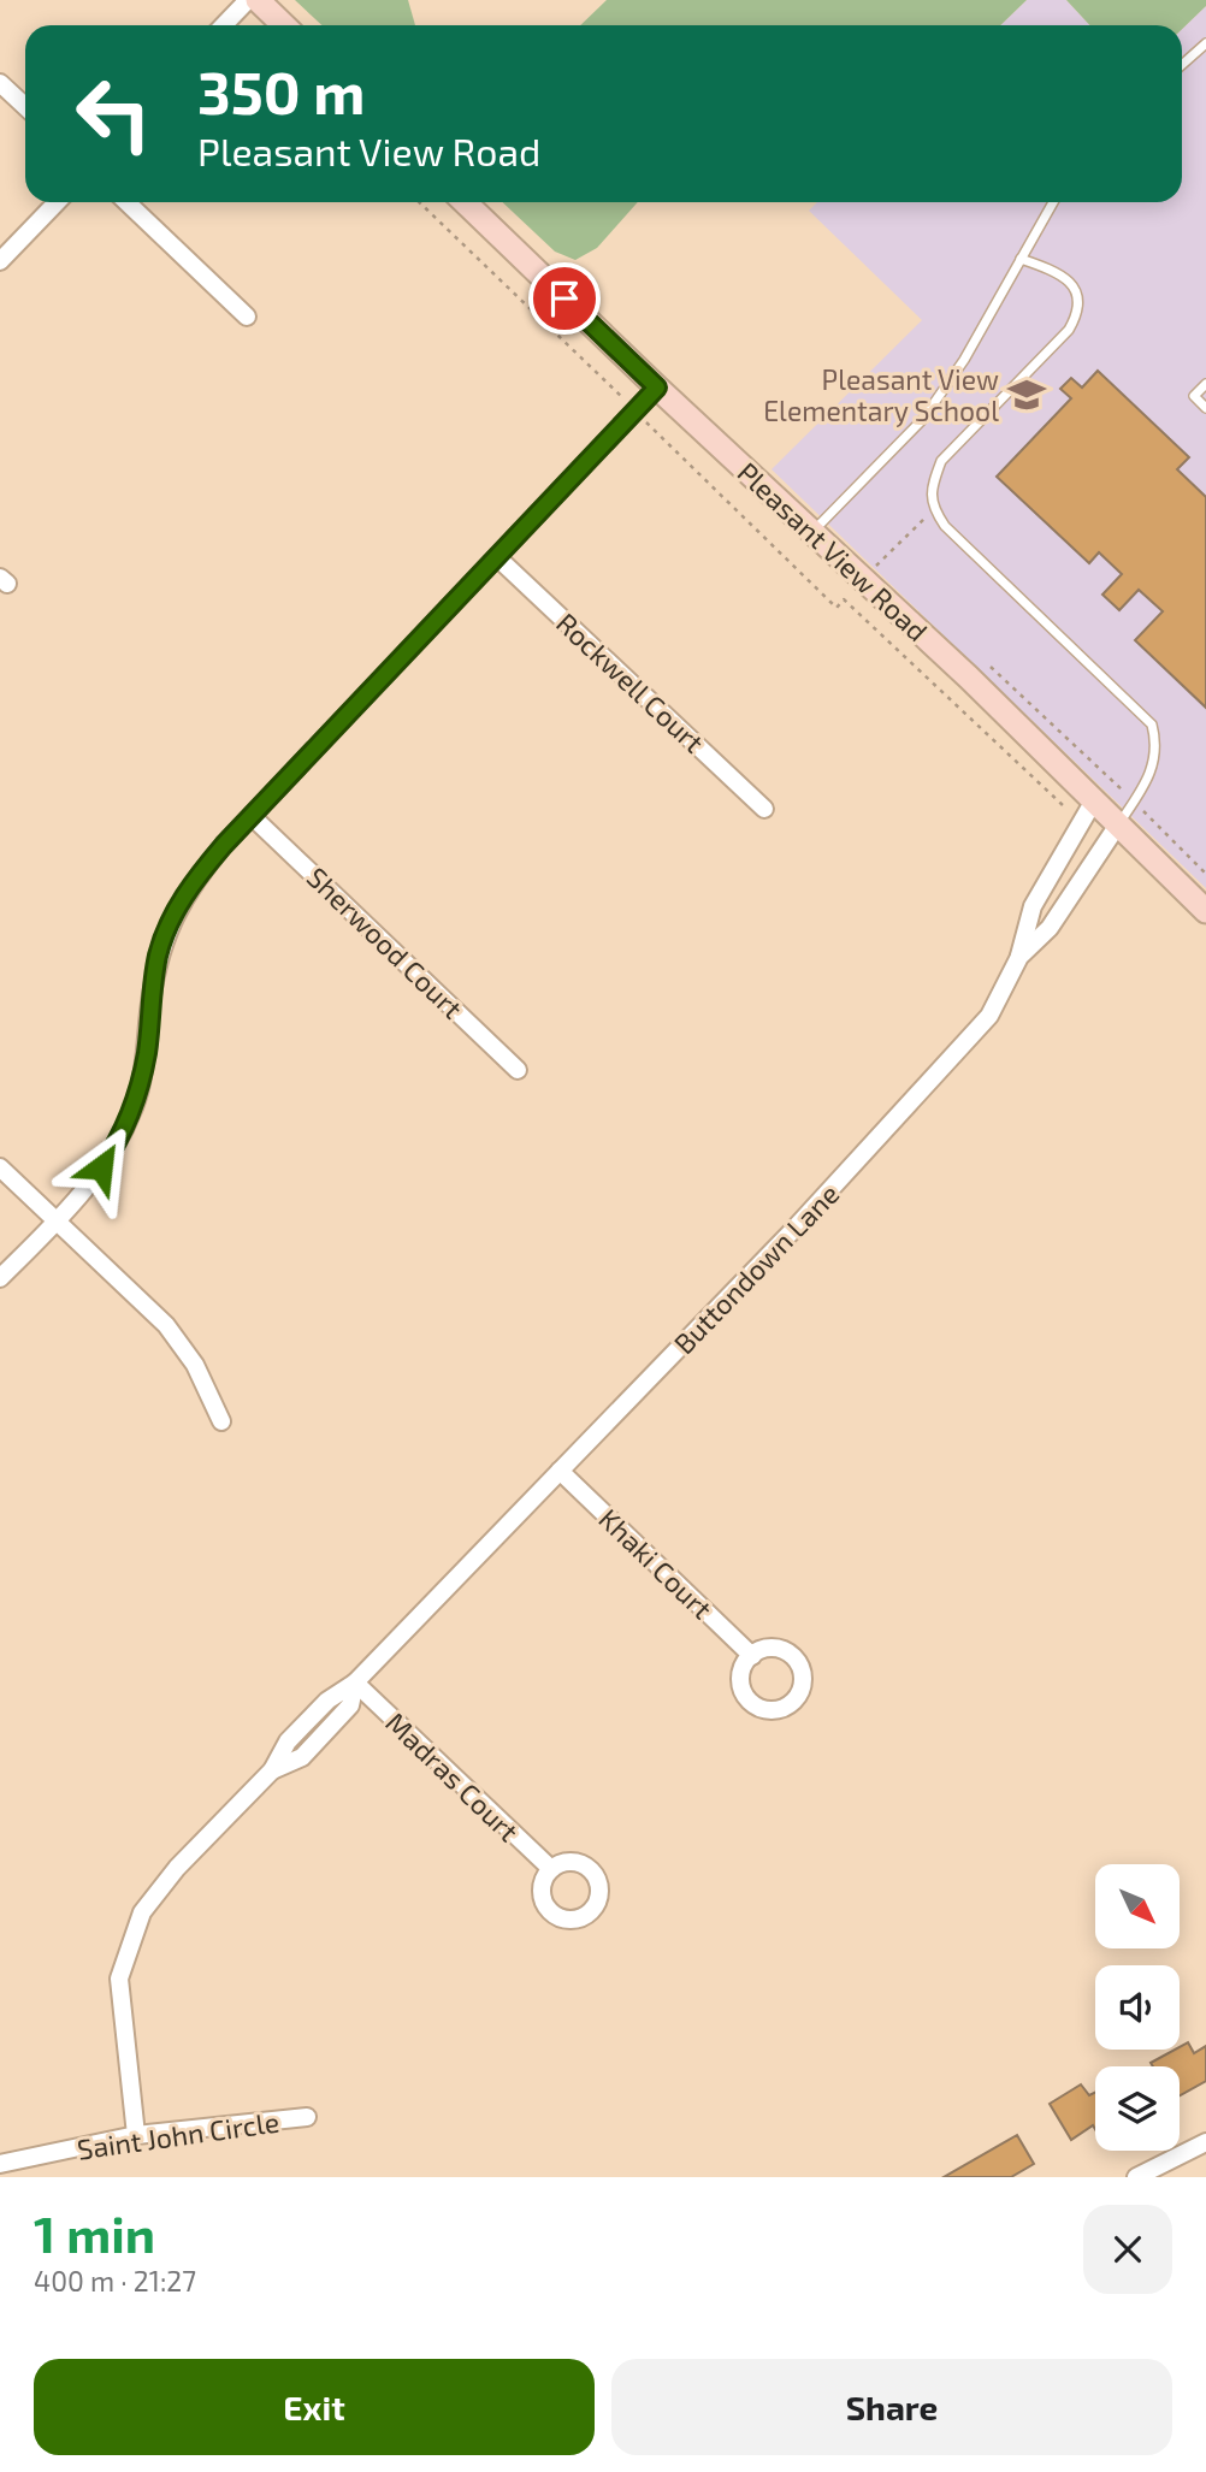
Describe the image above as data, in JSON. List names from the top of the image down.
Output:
{
  "streets": {
    "main road": ["Pleasant View Road"],
    "street": [
      "Rockwell Court",
      "Sherwood Court",
      "Buttondown Lane",
      "Khaki Court",
      "Madras Court",
      "Saint John Circle"
    ]
  },
  "crossings": [
    ["Pleasant View Road", "Buttondown Lane"],
    ["Buttondown Lane", "Khaki Court"],
    ["Buttondown Lane", "Madras Court"],
    ["Buttondown Lane", "Saint John Circle"]
  ],
  "places": {
    "school or university": ["Pleasant View Elementary School"]
  },
  "north": "bottom right",
  "page": {
    "turn": ["350 m", "Pleasant View Road"],
    "heading": ["1 min", "400 m · 21:27"],
    "buttons": ["Exit", "Share"]
  }
}
